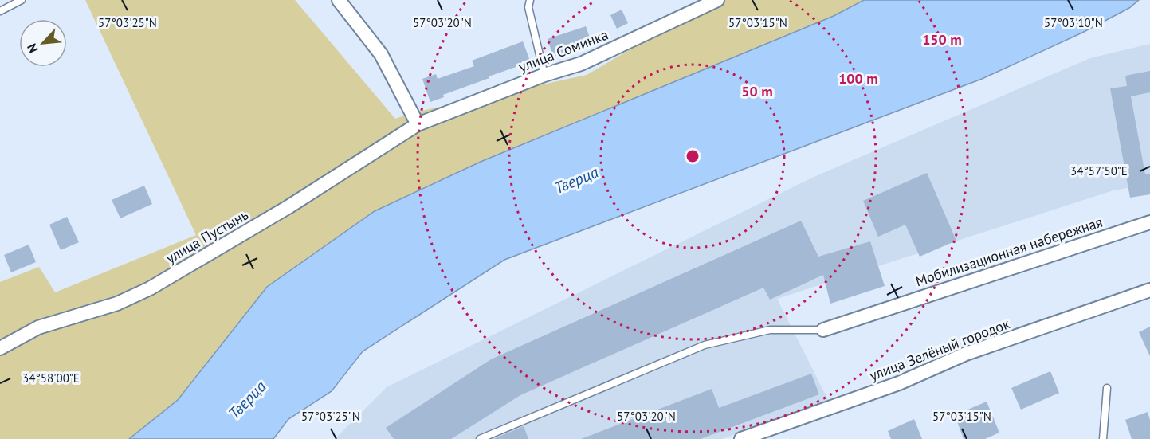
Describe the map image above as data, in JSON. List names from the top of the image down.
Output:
{
  "streets": {
    "street": [
      "улица Соминка",
      "улица Пустынь",
      "Мобилизационная набережная",
      "улица Зелёный городок"
    ]
  },
  "crossings": [
    ["улица Соминка", "улица Пустынь"]
  ],
  "water": ["Тверца"],
  "north": "bottom left",
  "coordinates": [
    "57°03'15\"N",
    "57°03'10\"N",
    "57°03'25\"N",
    "57°03'20\"N",
    "34°57'50\"E",
    "34°58'00\"E"
  ],
  "rings": ["150 m", "100 m", "50 m"]
}
